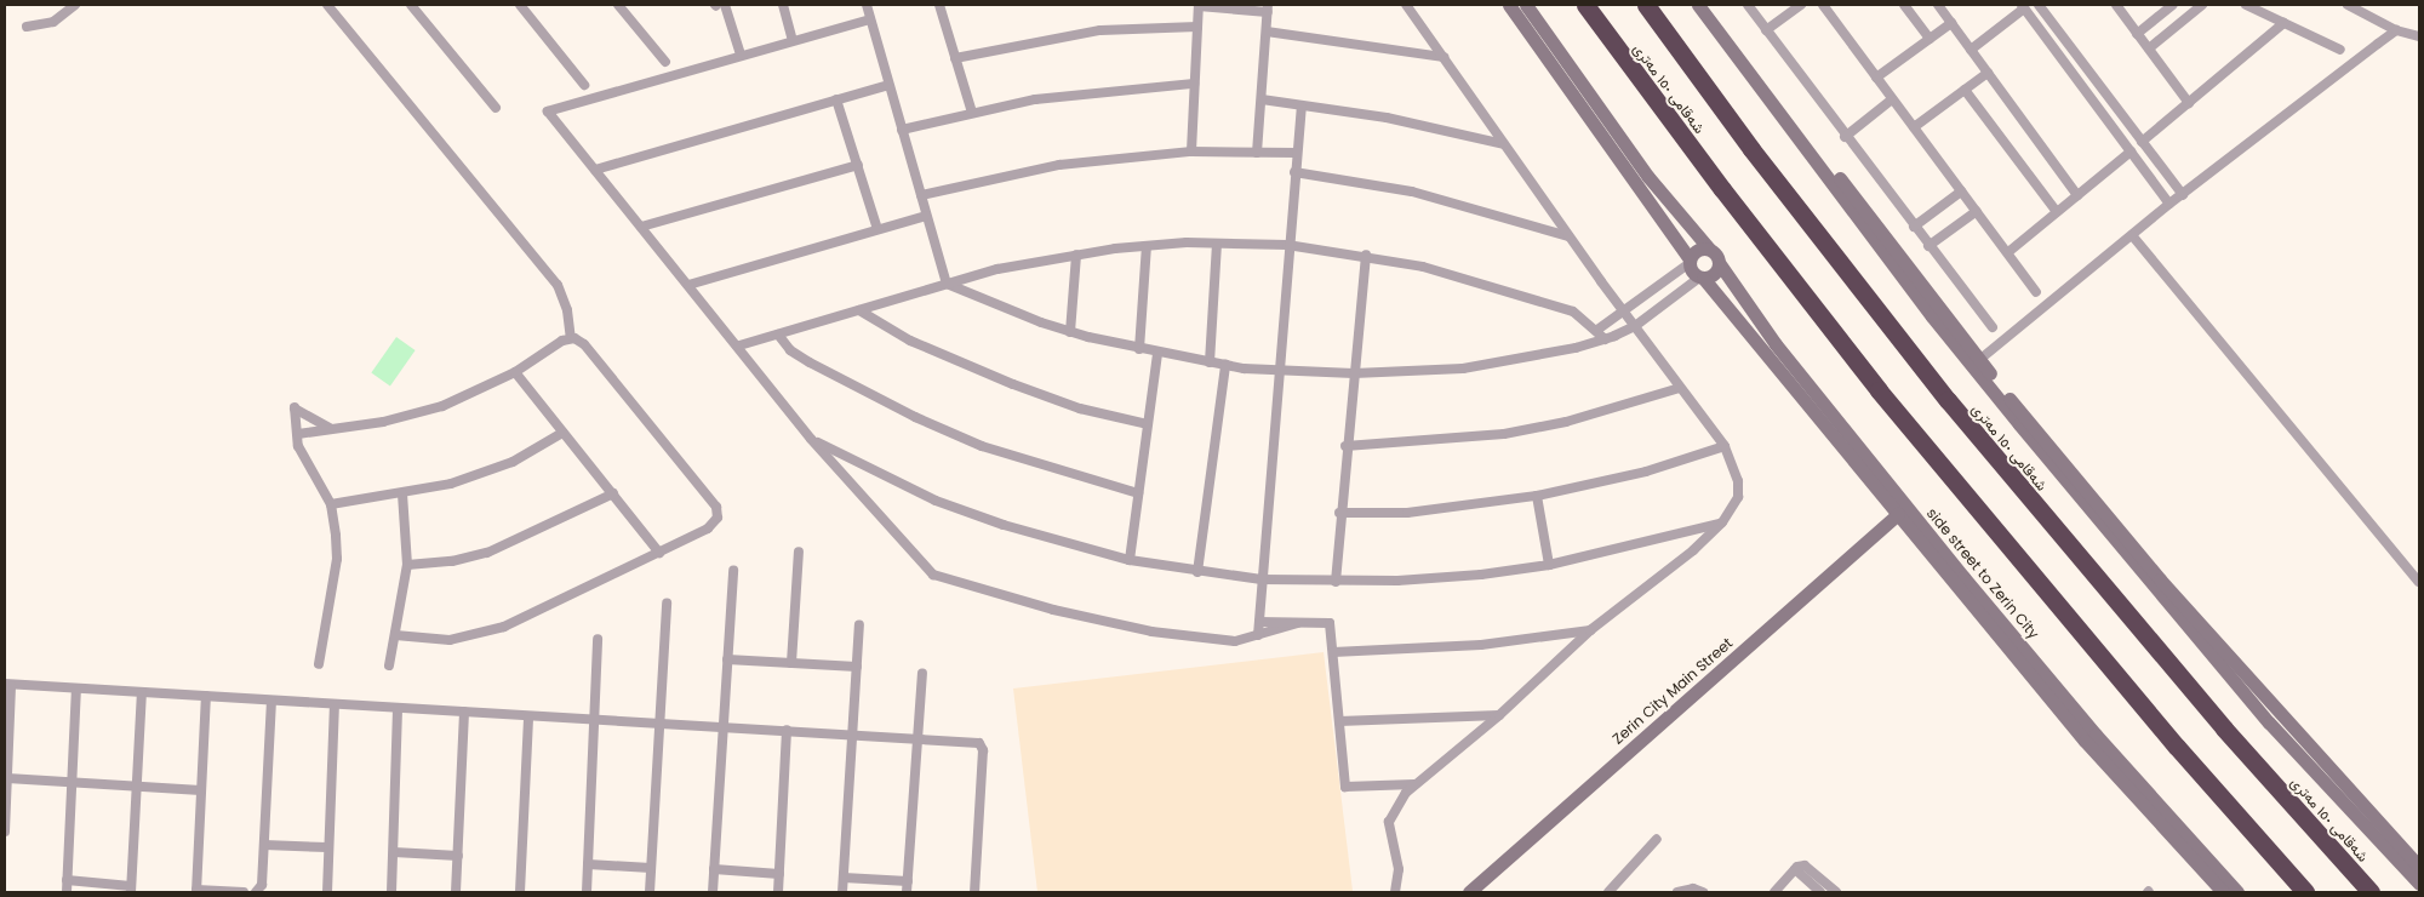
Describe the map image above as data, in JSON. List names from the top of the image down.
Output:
{
  "streets": {
    "highway": ["شەقامی ١٥٠ مەتری"],
    "street": ["side street to Zerin City", "Zerin City Main Street"]
  },
  "crossings": [
    ["side street to Zerin City", "Zerin City Main Street"]
  ]
}
